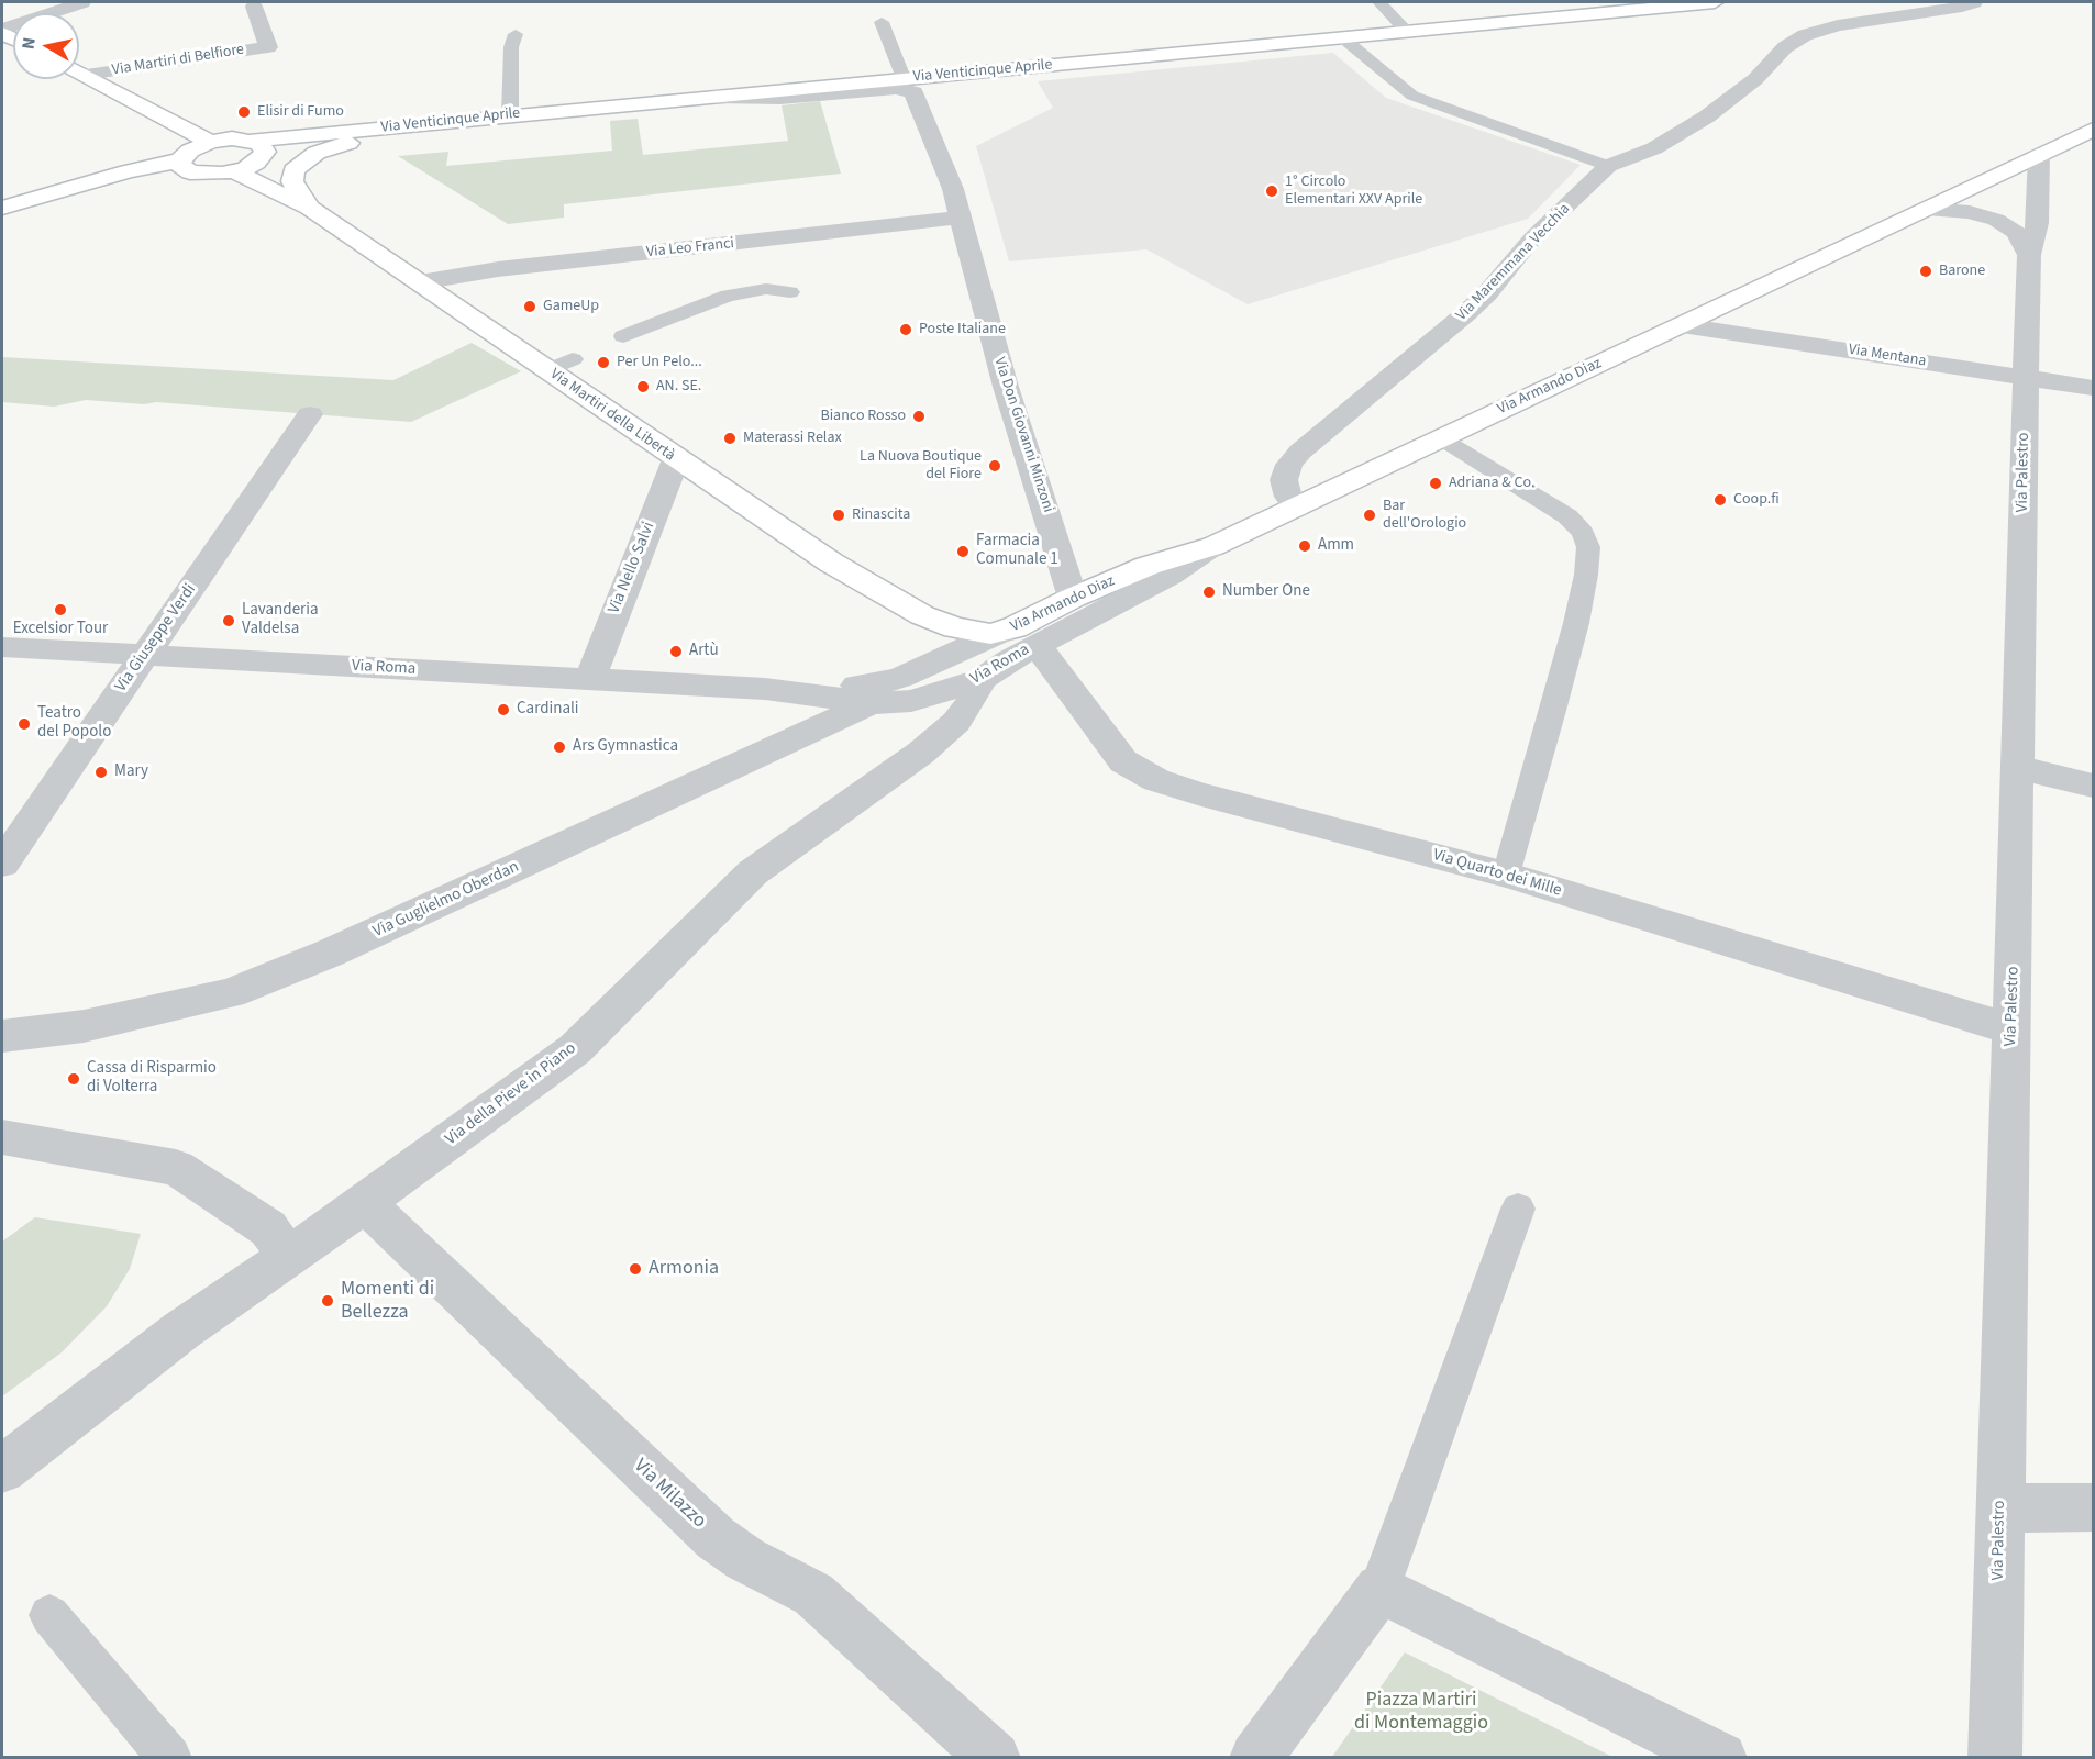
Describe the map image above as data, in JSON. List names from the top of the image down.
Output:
{
  "streets": {
    "main road": ["Via Venticinque Aprile", "Via Armando Diaz", "Via Martiri della Libertà"],
    "street": [
      "Via Martiri di Belfiore",
      "Via Leo Franci",
      "Via Maremmana Vecchia",
      "Via Mentana",
      "Via Don Giovanni Minzoni",
      "Via Palestro",
      "Via Nello Salvi",
      "Via Giuseppe Verdi",
      "Via Roma",
      "Via Quarto dei Mille",
      "Via Guglielmo Oberdan",
      "Via della Pieve in Piano",
      "Via Milazzo"
    ]
  },
  "crossings": [
    ["Via Venticinque Aprile", "Via Martiri della Libertà"],
    ["Via Venticinque Aprile", "Via Don Giovanni Minzoni"],
    ["Via Leo Franci", "Via Martiri della Libertà"],
    ["Via Leo Franci", "Via Don Giovanni Minzoni"],
    ["Via Maremmana Vecchia", "Via Armando Diaz"],
    ["Via Mentana", "Via Armando Diaz"],
    ["Via Mentana", "Via Palestro"],
    ["Via Armando Diaz", "Via Martiri della Libertà"],
    ["Via Armando Diaz", "Via Don Giovanni Minzoni"],
    ["Via Armando Diaz", "Via Palestro"],
    ["Via Armando Diaz", "Via Roma"],
    ["Via Martiri della Libertà", "Via Nello Salvi"],
    ["Via Martiri della Libertà", "Via Roma"],
    ["Via Palestro", "Via Quarto dei Mille"],
    ["Via Nello Salvi", "Via Roma"],
    ["Via Giuseppe Verdi", "Via Roma"],
    ["Via Roma", "Via Quarto dei Mille"],
    ["Via Roma", "Via Guglielmo Oberdan"],
    ["Via Roma", "Via della Pieve in Piano"],
    ["Via della Pieve in Piano", "Via Milazzo"]
  ],
  "parks": ["Piazza Martiri di Montemaggio"],
  "places": [
    "Elisir di Fumo",
    "1° Circolo Elementari XXV Aprile",
    "Barone",
    "GameUp",
    "Poste Italiane",
    "Per Un Pelo...",
    "AN. SE.",
    "Bianco Rosso",
    "Materassi Relax",
    "La Nuova Boutique del Fiore",
    "Adriana & Co.",
    "Coop.fi",
    "Rinascita",
    "Bar dell'Orologio",
    "Amm",
    "Farmacia Comunale 1",
    "Number One",
    "Excelsior Tour",
    "Lavanderia Valdelsa",
    "Artù",
    "Cardinali",
    "Teatro del Popolo",
    "Ars Gymnastica",
    "Mary",
    "Cassa di Risparmio di Volterra",
    "Armonia",
    "Momenti di Bellezza"
  ],
  "north": "left"
}
